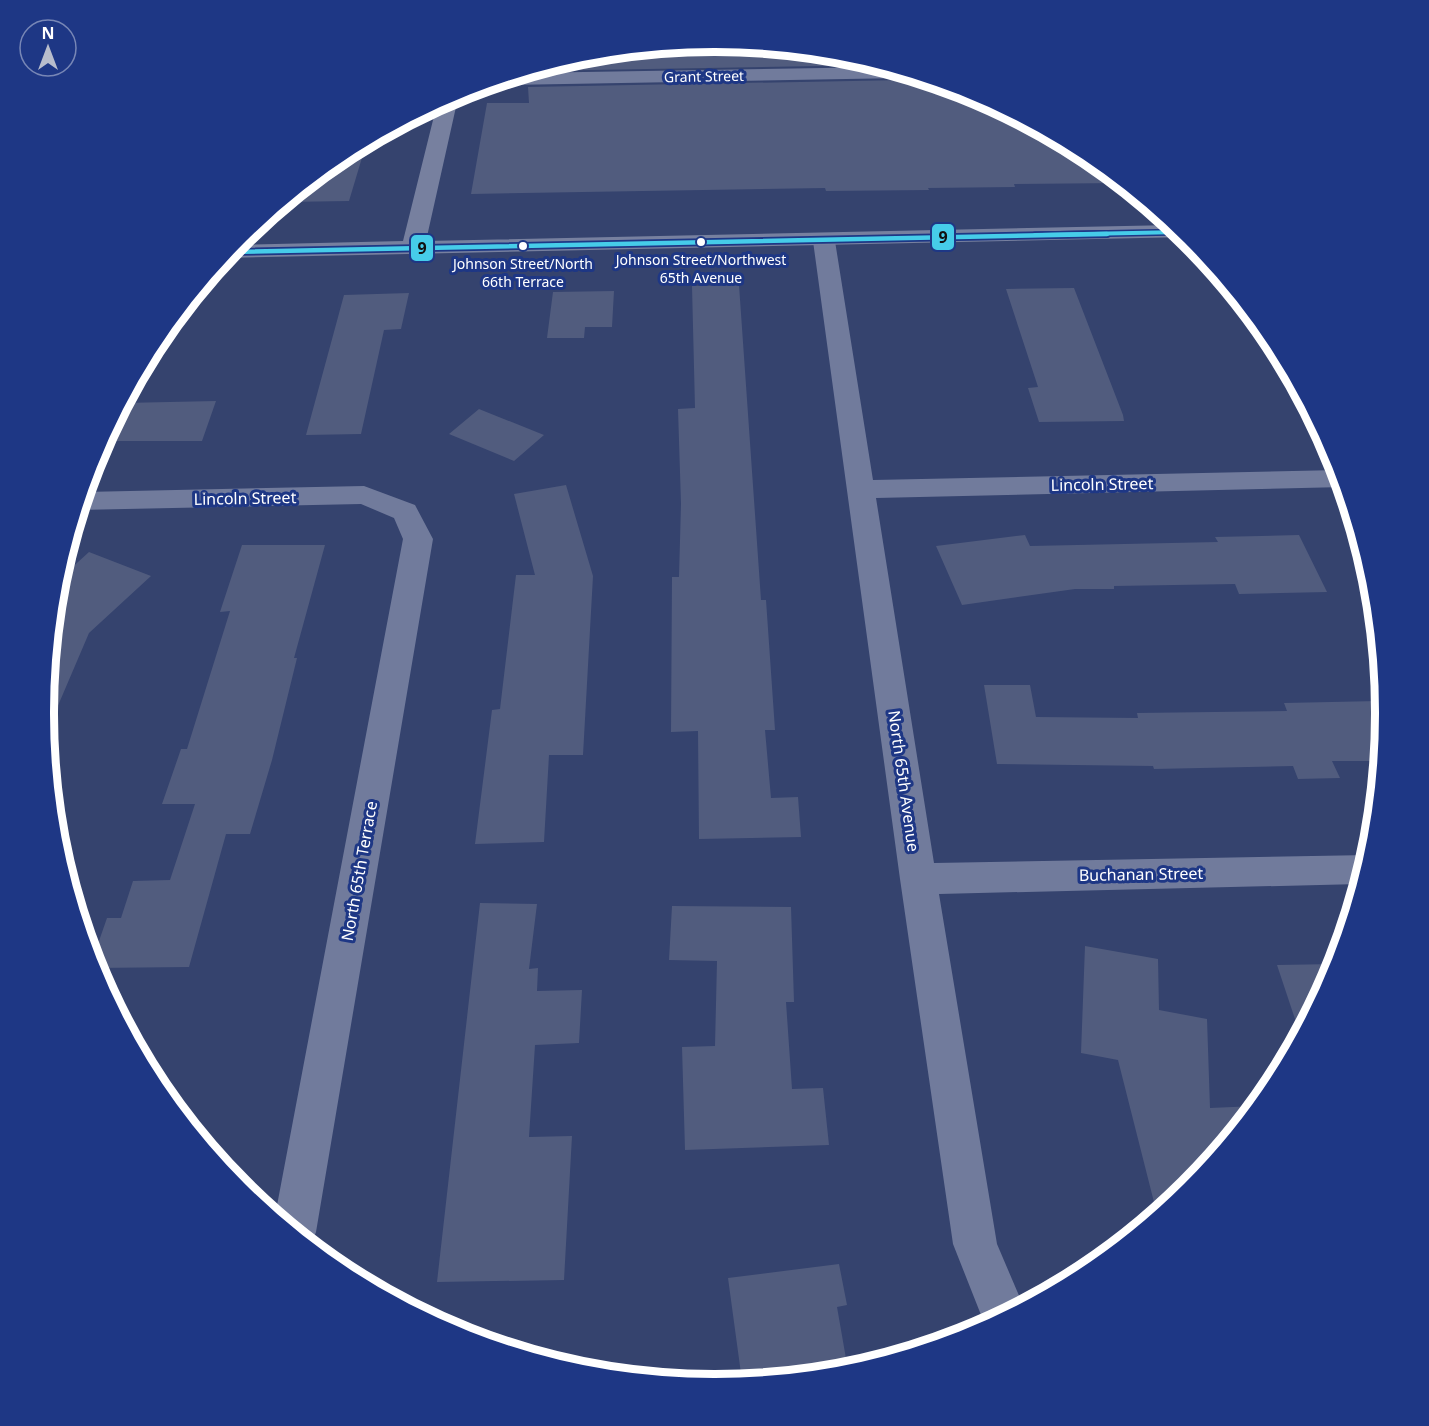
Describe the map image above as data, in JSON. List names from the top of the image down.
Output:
{
  "streets": {
    "street": [
      "Grant Street",
      "Lincoln Street",
      "North 65th Avenue",
      "North 65th Terrace",
      "Buchanan Street"
    ]
  },
  "crossings": [
    ["Lincoln Street", "North 65th Avenue"],
    ["Lincoln Street", "North 65th Terrace"],
    ["North 65th Avenue", "Buchanan Street"]
  ],
  "places": ["Johnson Street/Northwest 65th Avenue", "Johnson Street/North 66th Terrace"],
  "lines": ["transit line 9"],
  "north": "top"
}
